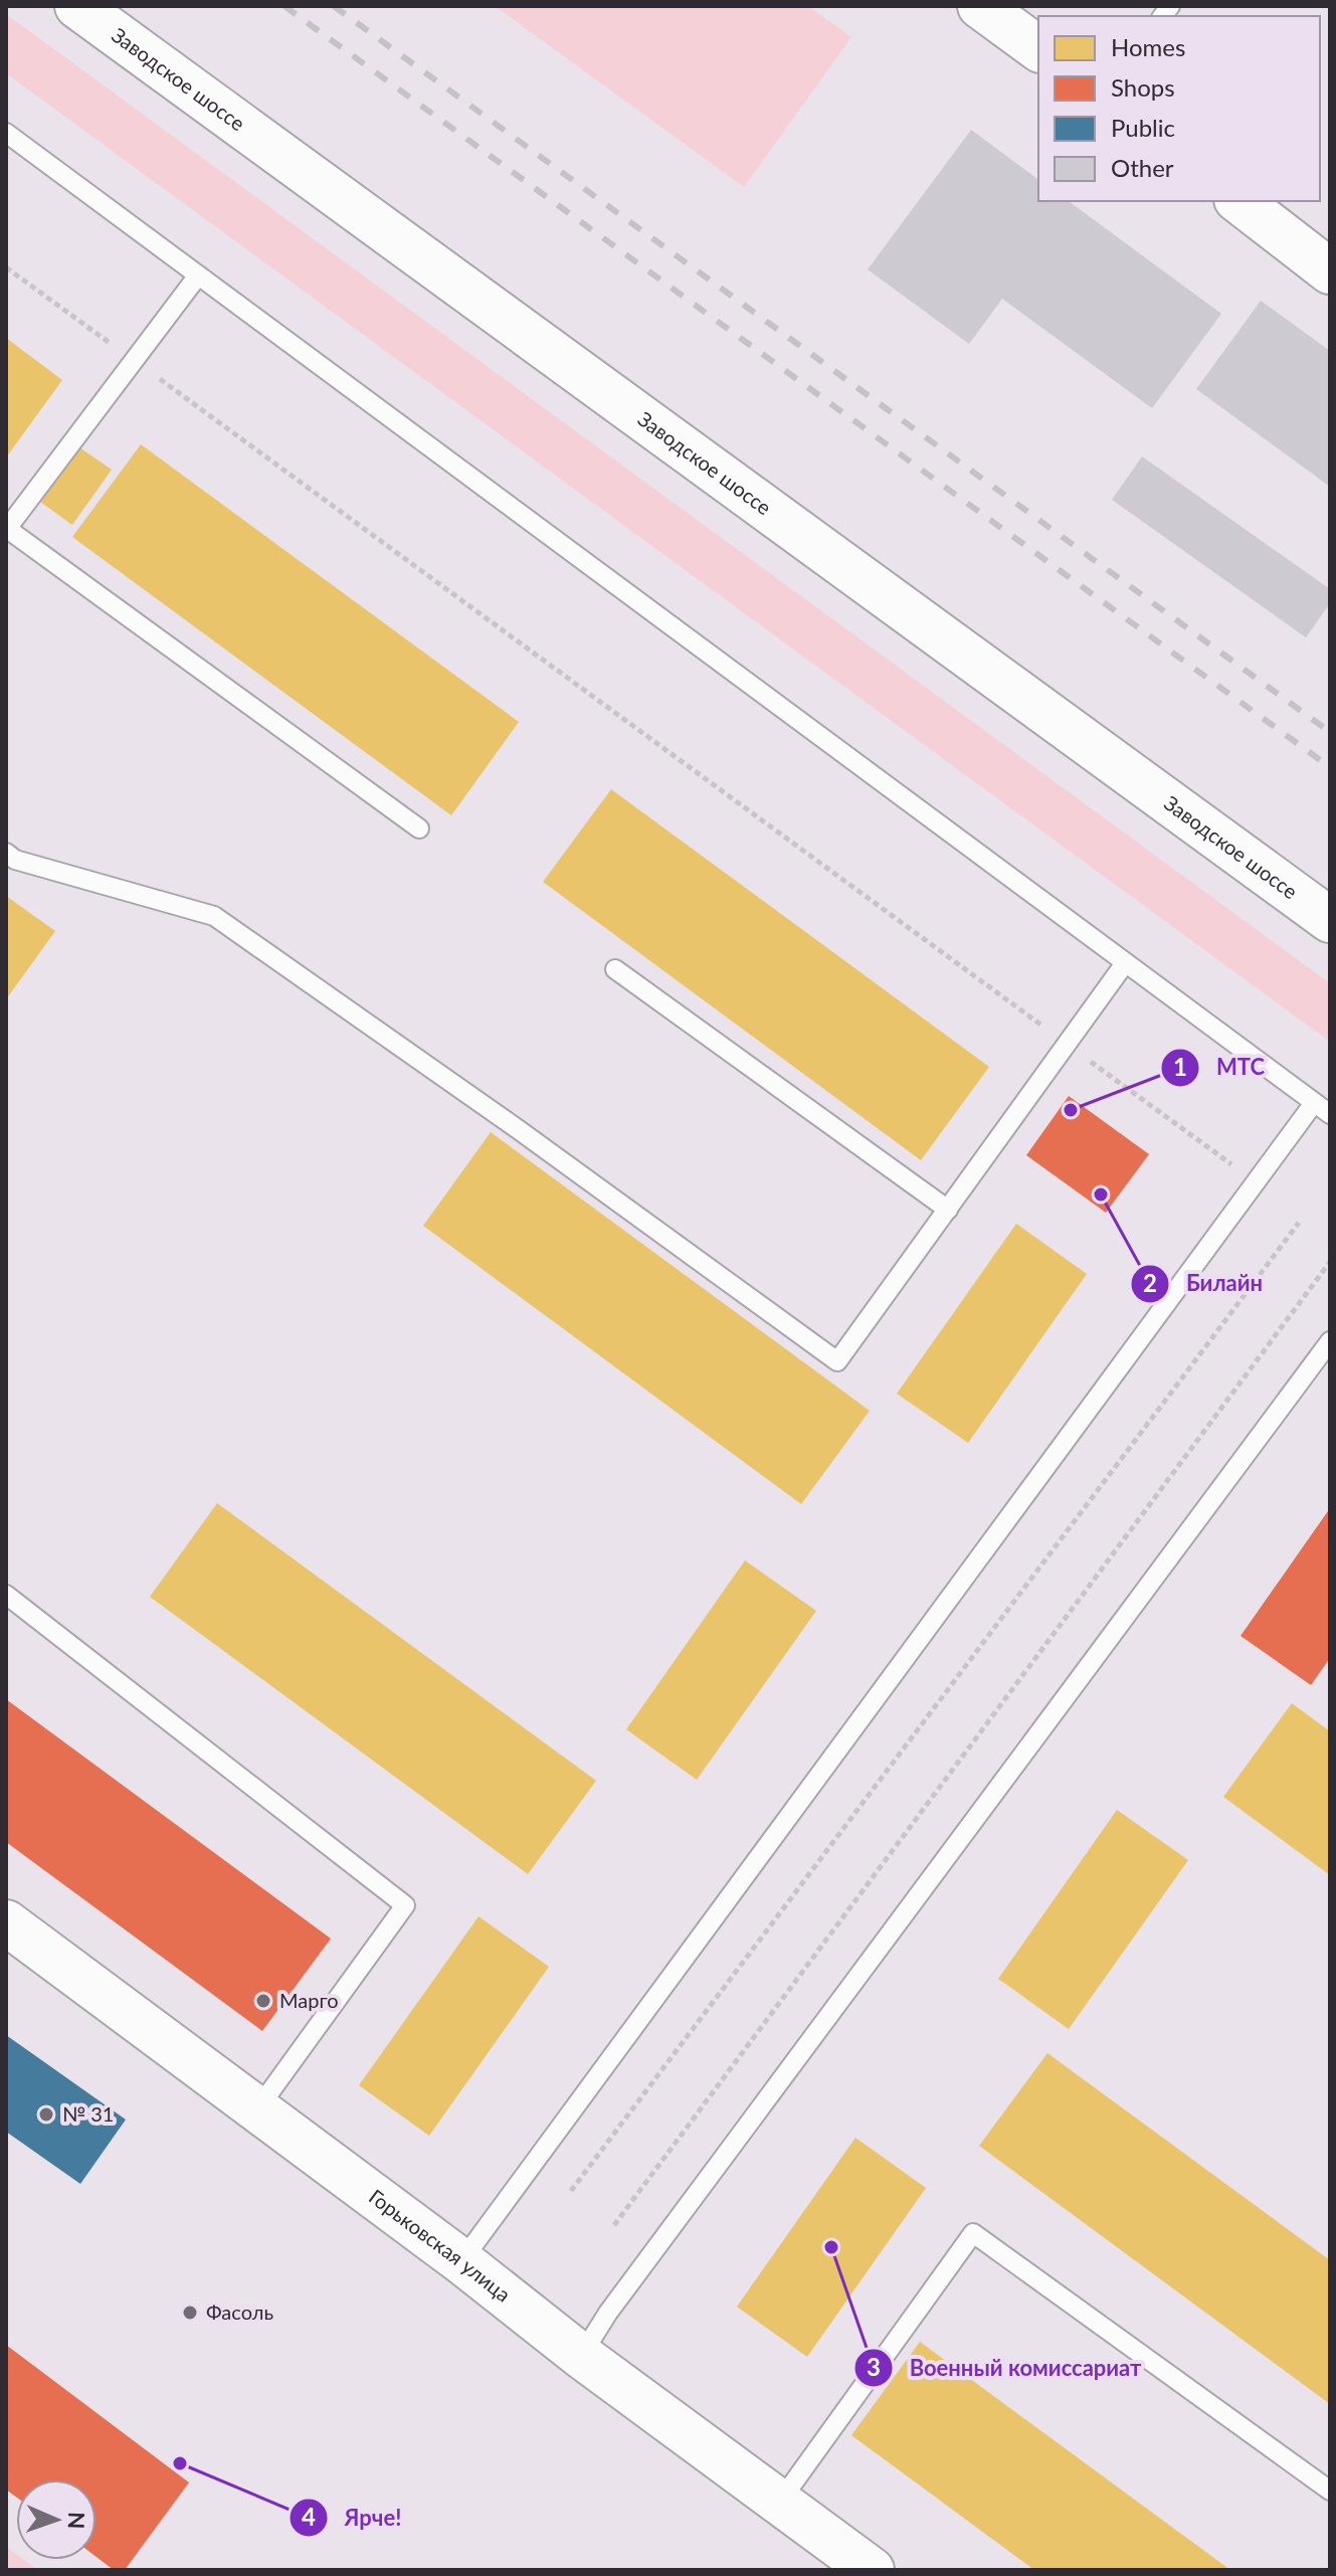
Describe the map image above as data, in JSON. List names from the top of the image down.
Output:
{
  "streets": {
    "main road": ["Заводское шоссе", "Горьковская улица"]
  },
  "places": [
    "МТС",
    "Билайн",
    "Марго",
    "№ 31",
    "Военный комиссариат",
    "Фасоль",
    "Ярче!"
  ],
  "legend": [
    "Homes",
    "Shops",
    "Public",
    "Other"
  ],
  "north": "right"
}
